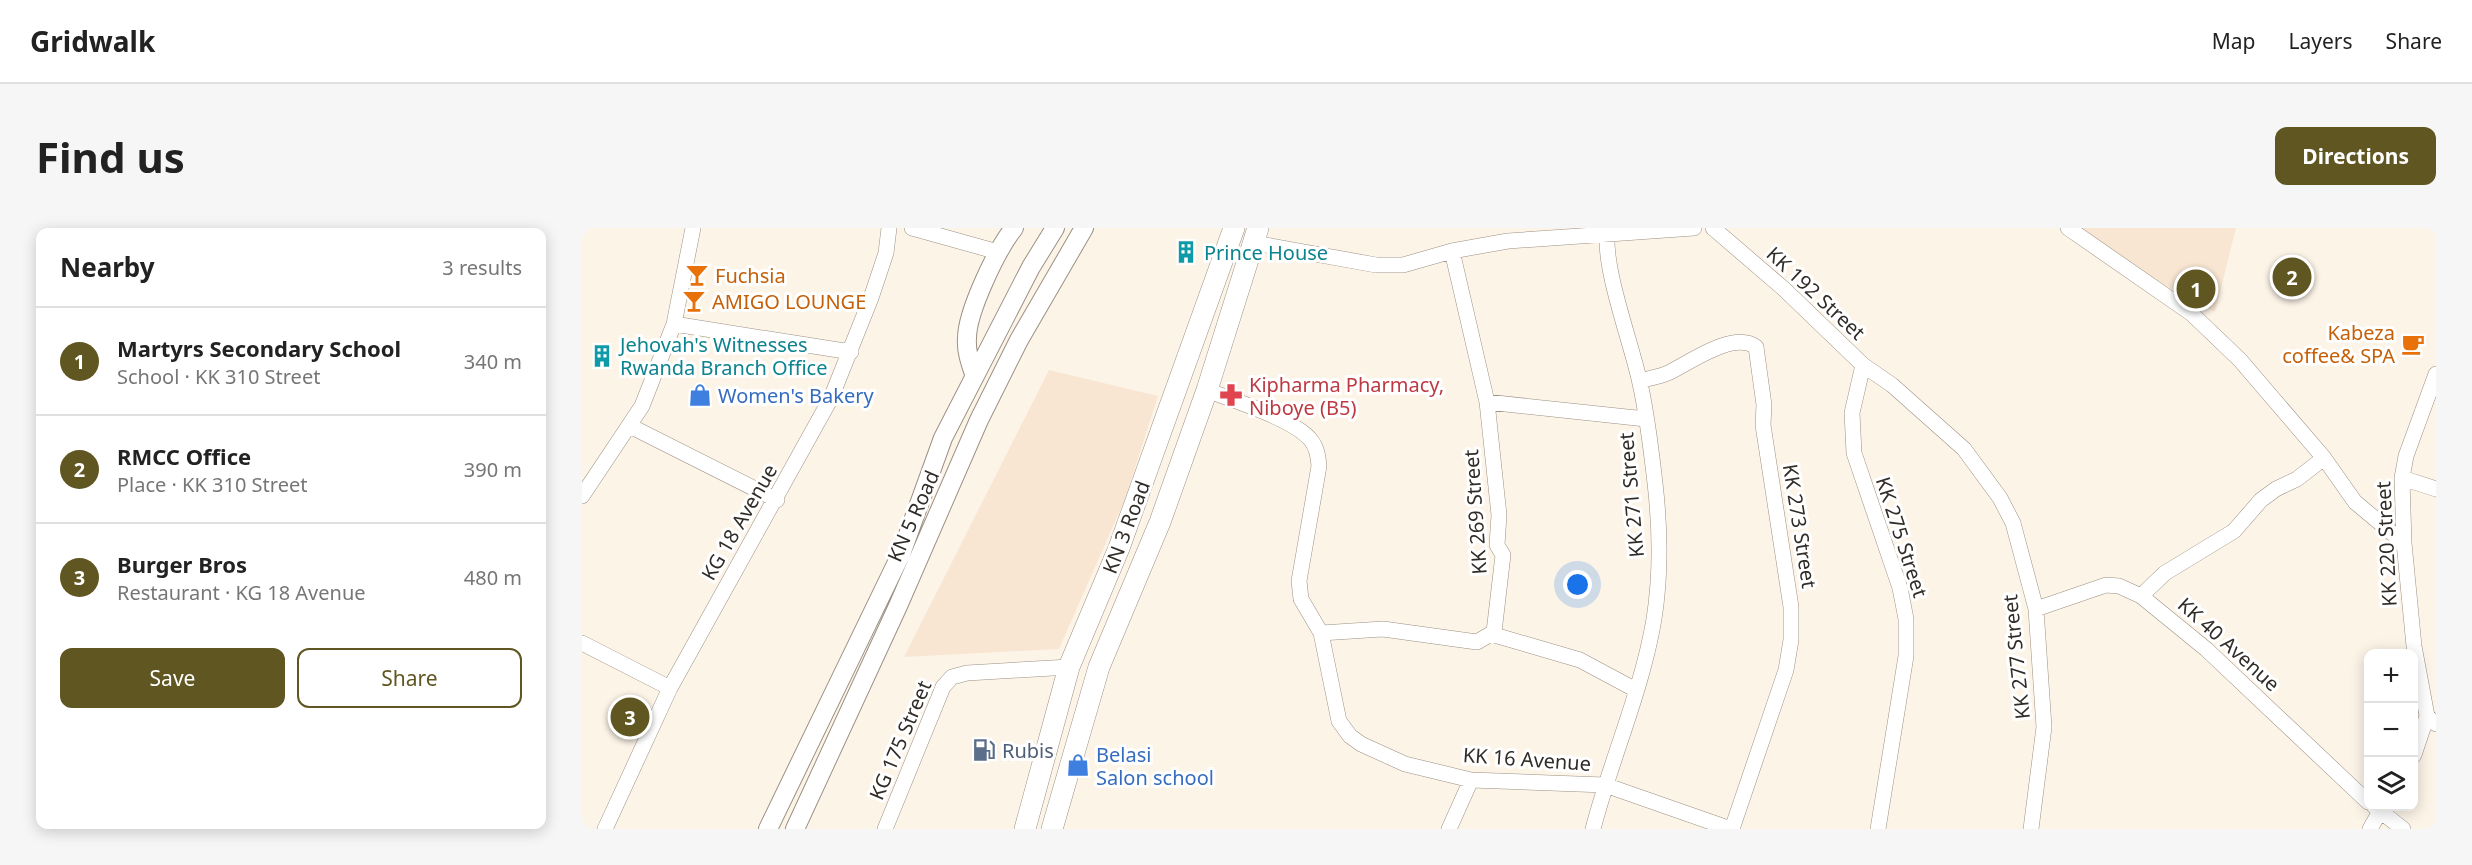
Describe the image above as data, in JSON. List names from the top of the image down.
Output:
{
  "streets": {
    "highway": ["KN 3 Road"],
    "main road": ["KN 5 Road"],
    "street": [
      "KK 192 Street",
      "KK 271 Street",
      "KK 269 Street",
      "KG 18 Avenue",
      "KK 273 Street",
      "KK 275 Street",
      "KK 220 Street",
      "KK 40 Avenue",
      "KK 277 Street",
      "KG 175 Street",
      "KK 16 Avenue"
    ]
  },
  "crossings": [
    ["KK 192 Street", "KK 275 Street"],
    ["KK 192 Street", "KK 277 Street"],
    ["KK 271 Street", "KK 273 Street"],
    ["KK 271 Street", "KK 16 Avenue"],
    ["KK 273 Street", "KK 16 Avenue"],
    ["KN 3 Road", "KG 175 Street"],
    ["KN 3 Road", "KK 16 Avenue"],
    ["KK 275 Street", "KK 277 Street"],
    ["KK 40 Avenue", "KK 277 Street"]
  ],
  "places": {
    "building": ["Prince House", "Jehovah's Witnesses Rwanda Branch Office"],
    "bar": ["Fuchsia", "AMIGO LOUNGE"],
    "cafe": ["Kabeza coffee& SPA"],
    "shop": ["Women's Bakery", "Belasi Salon school"],
    "pharmacy": ["Kipharma Pharmacy, Niboye (B5)"],
    "fuel station": ["Rubis"]
  },
  "page": {
    "header": "Gridwalk",
    "nav": ["Map", "Layers", "Share"],
    "buttons": [
      "Directions",
      ["Save", "Share"]
    ],
    "title": "Find us",
    "heading": ["Nearby", "3 results"],
    "pins": ["2", "1", "3"],
    "list": [
      {
        "mark": "1",
        "name": "Martyrs Secondary School",
        "note": "School · KK 310 Street",
        "value": "340 m"
      },
      {
        "mark": "2",
        "name": "RMCC Office",
        "note": "Place · KK 310 Street",
        "value": "390 m"
      },
      {
        "mark": "3",
        "name": "Burger Bros",
        "note": "Restaurant · KG 18 Avenue",
        "value": "480 m"
      }
    ],
    "map_buttons": ["+", "−"]
  }
}
